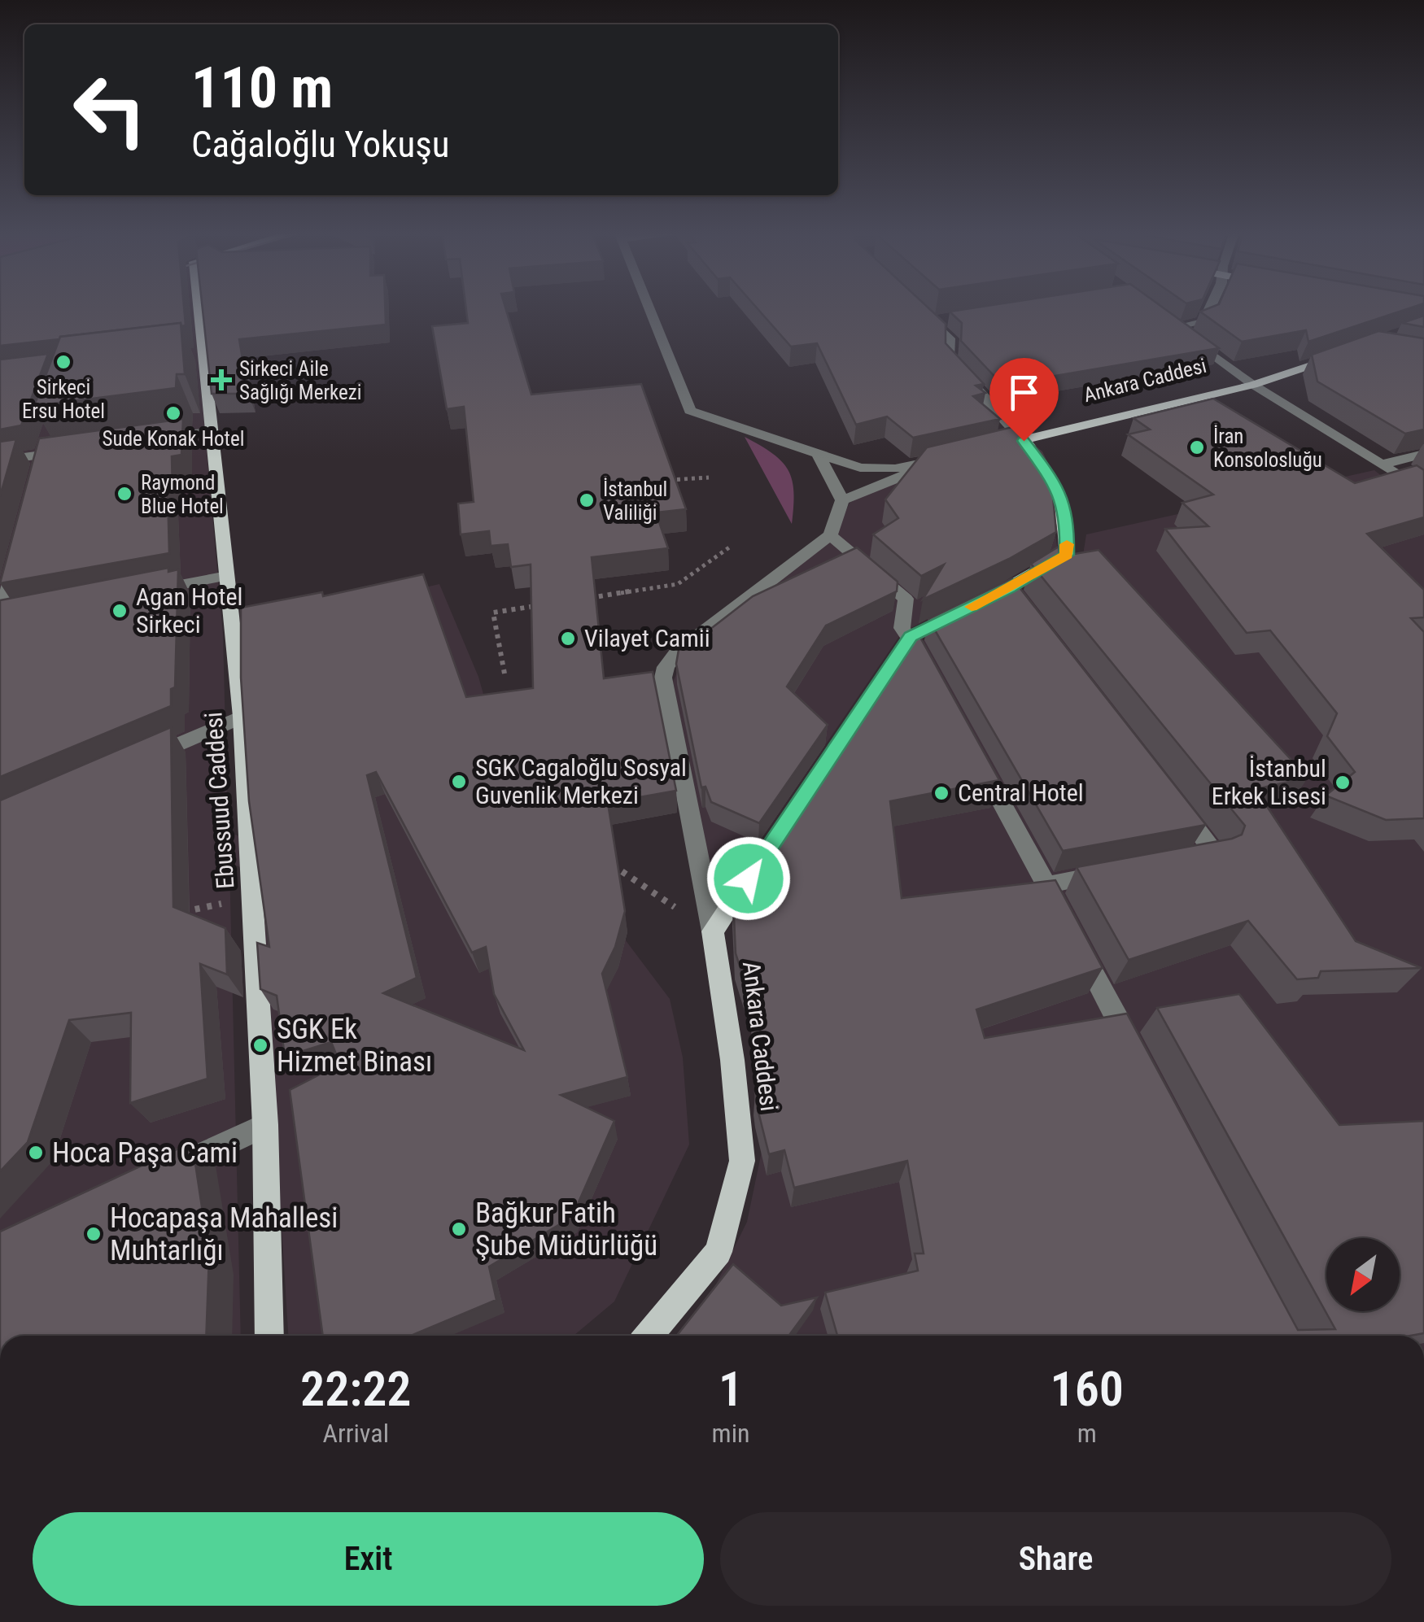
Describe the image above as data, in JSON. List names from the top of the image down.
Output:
{
  "streets": {
    "main road": ["Ankara Caddesi", "Ebussuud Caddesi"]
  },
  "places": {
    "other": [
      "Sirkeci Ersu Hotel",
      "Sude Konak Hotel",
      "İran Konsolosluğu",
      "Raymond Blue Hotel",
      "İstanbul Valiliği",
      "Agan Hotel Sirkeci",
      "Vilayet Camii",
      "SGK Cagaloğlu Sosyal Guvenlik Merkezi",
      "İstanbul Erkek Lisesi",
      "Central Hotel",
      "SGK Ek Hizmet Binası",
      "Hoca Paşa Cami",
      "Bağkur Fatih Şube Müdürlüğü",
      "Hocapaşa Mahallesi Muhtarlığı"
    ],
    "health": ["Sirkeci Aile Sağlığı Merkezi"]
  },
  "north": "bottom left",
  "page": {
    "turn": ["110 m", "Cağaloğlu Yokuşu"],
    "eta": [
      "22:22",
      "Arrival",
      "1",
      "min",
      "160",
      "m"
    ],
    "buttons": ["Exit", "Share"]
  }
}
